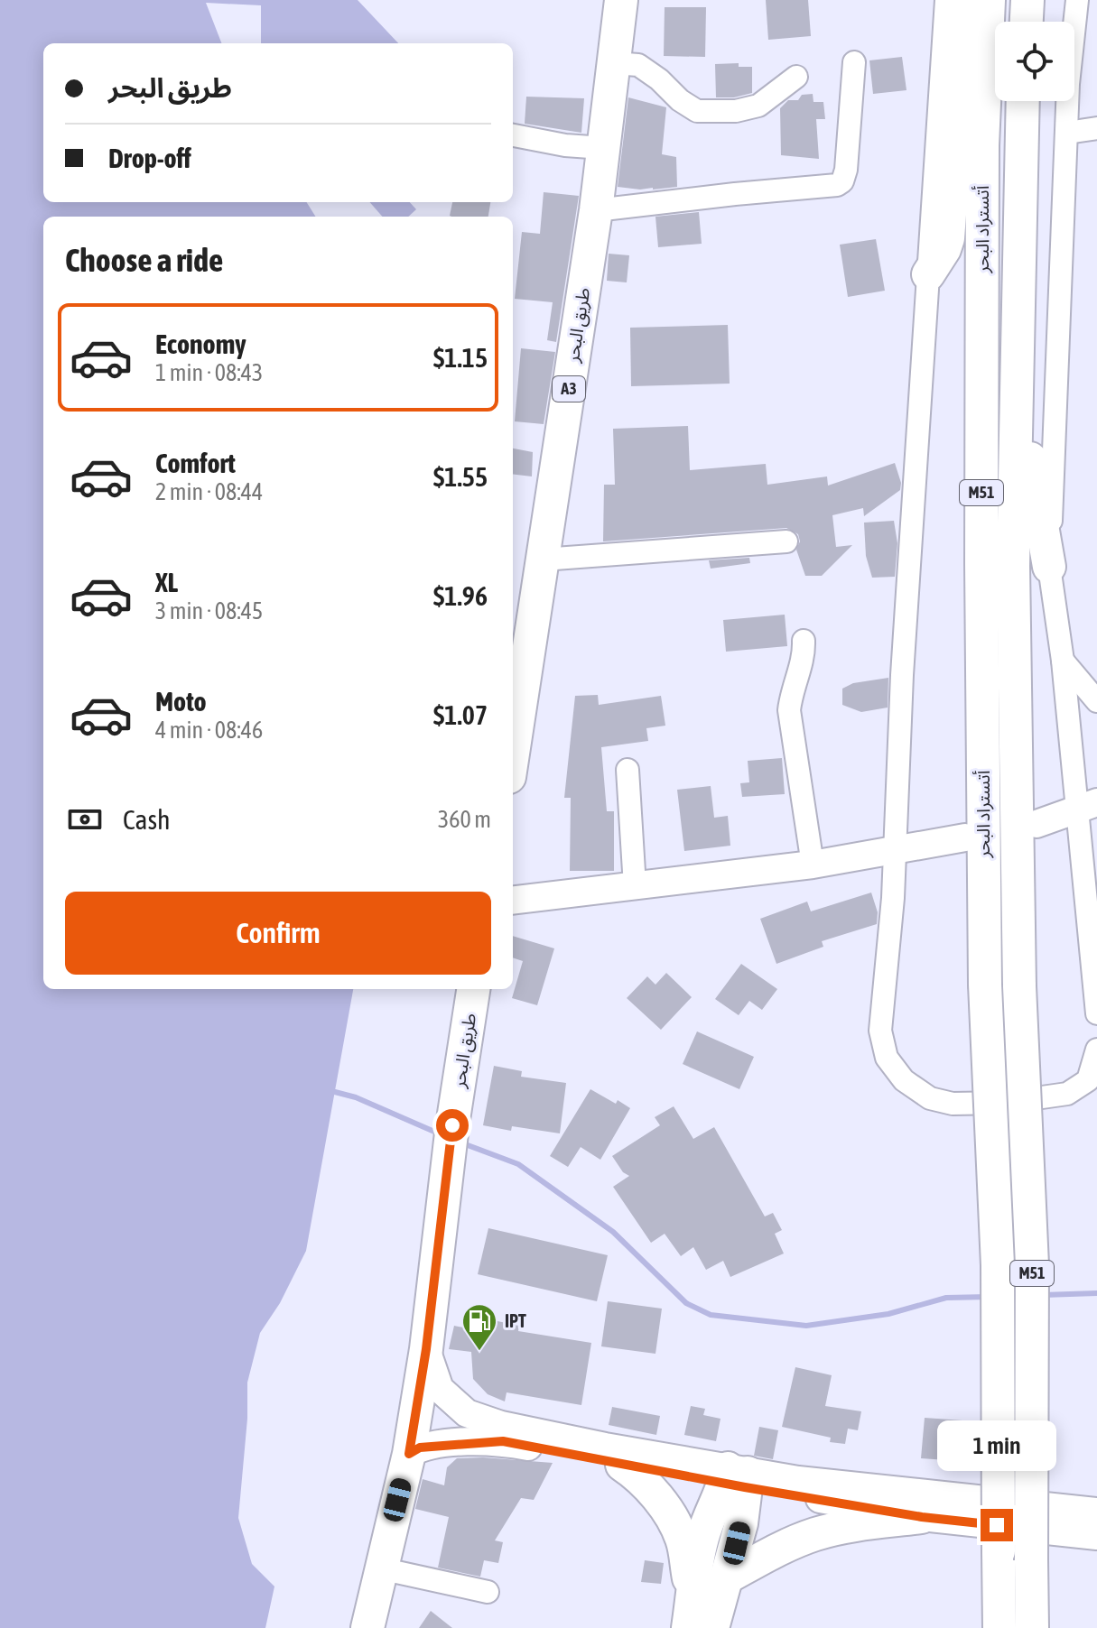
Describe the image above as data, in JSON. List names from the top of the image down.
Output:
{
  "streets": {
    "highway": [
      "أتستراد البحر",
      "طريق البحر",
      "A3",
      "M51"
    ]
  },
  "places": {
    "fuel station": ["IPT"]
  },
  "page": {
    "banner": ["طريق البحر", "Drop-off"],
    "heading": "Choose a ride",
    "list": [
      {
        "name": "Economy",
        "note": "1 min · 08:43",
        "value": "$1.15"
      },
      {
        "name": "Comfort",
        "note": "2 min · 08:44",
        "value": "$1.55"
      },
      {
        "name": "XL",
        "note": "3 min · 08:45",
        "value": "$1.96"
      },
      {
        "name": "Moto",
        "note": "4 min · 08:46",
        "value": "$1.07"
      }
    ],
    "pay": ["Cash", "360 m"],
    "buttons": "Confirm",
    "bubble": "1 min"
  }
}
